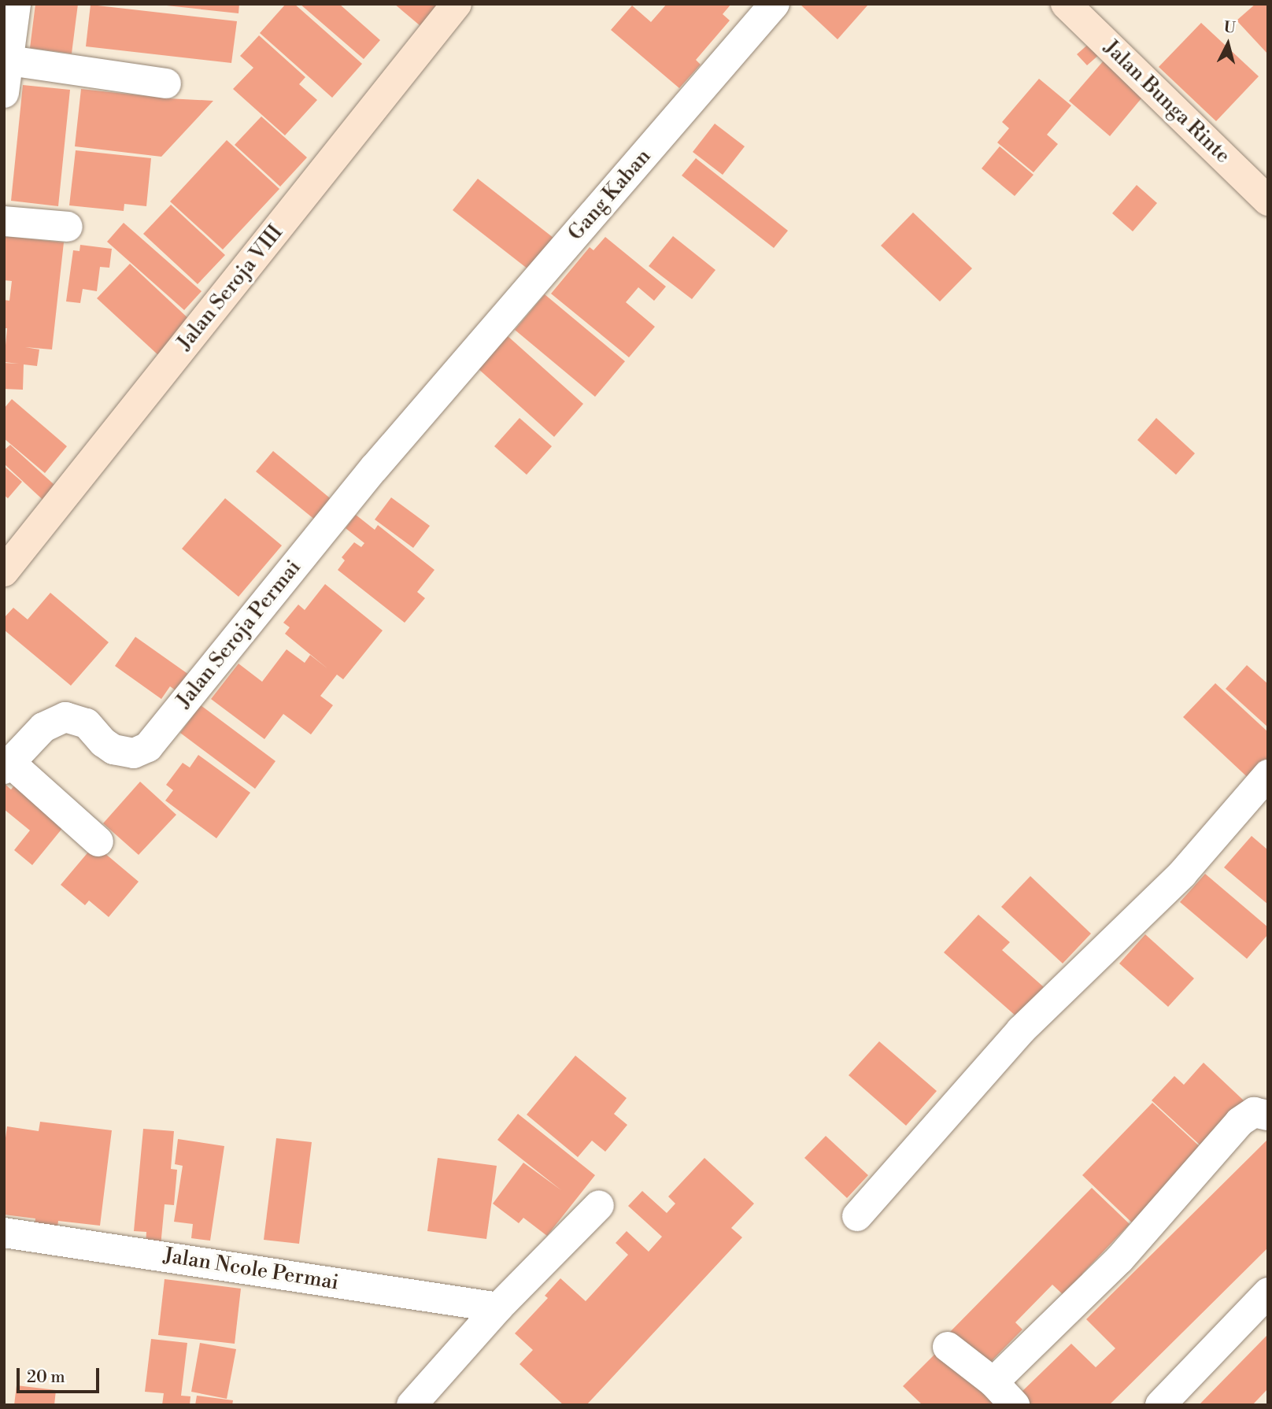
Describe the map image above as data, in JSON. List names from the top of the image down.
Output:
{
  "streets": {
    "street": [
      "Jalan Bunga Rinte",
      "Gang Kaban",
      "Jalan Seroja VIII",
      "Jalan Seroja Permai",
      "Jalan Ncole Permai"
    ]
  },
  "crossings": [
    ["Gang Kaban", "Jalan Seroja Permai"]
  ],
  "scale_bar": "20 m",
  "north": "top"
}
